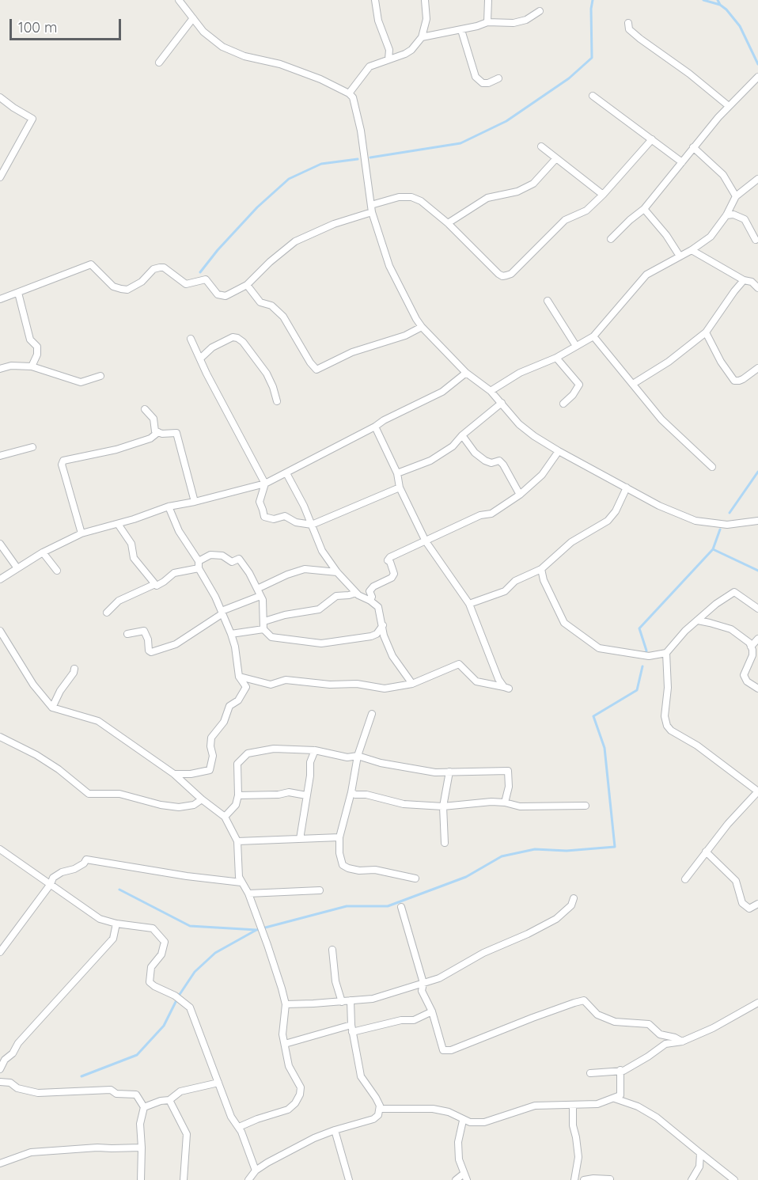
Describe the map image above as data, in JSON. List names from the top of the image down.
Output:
{
  "scale_bar": "100 m"
}
